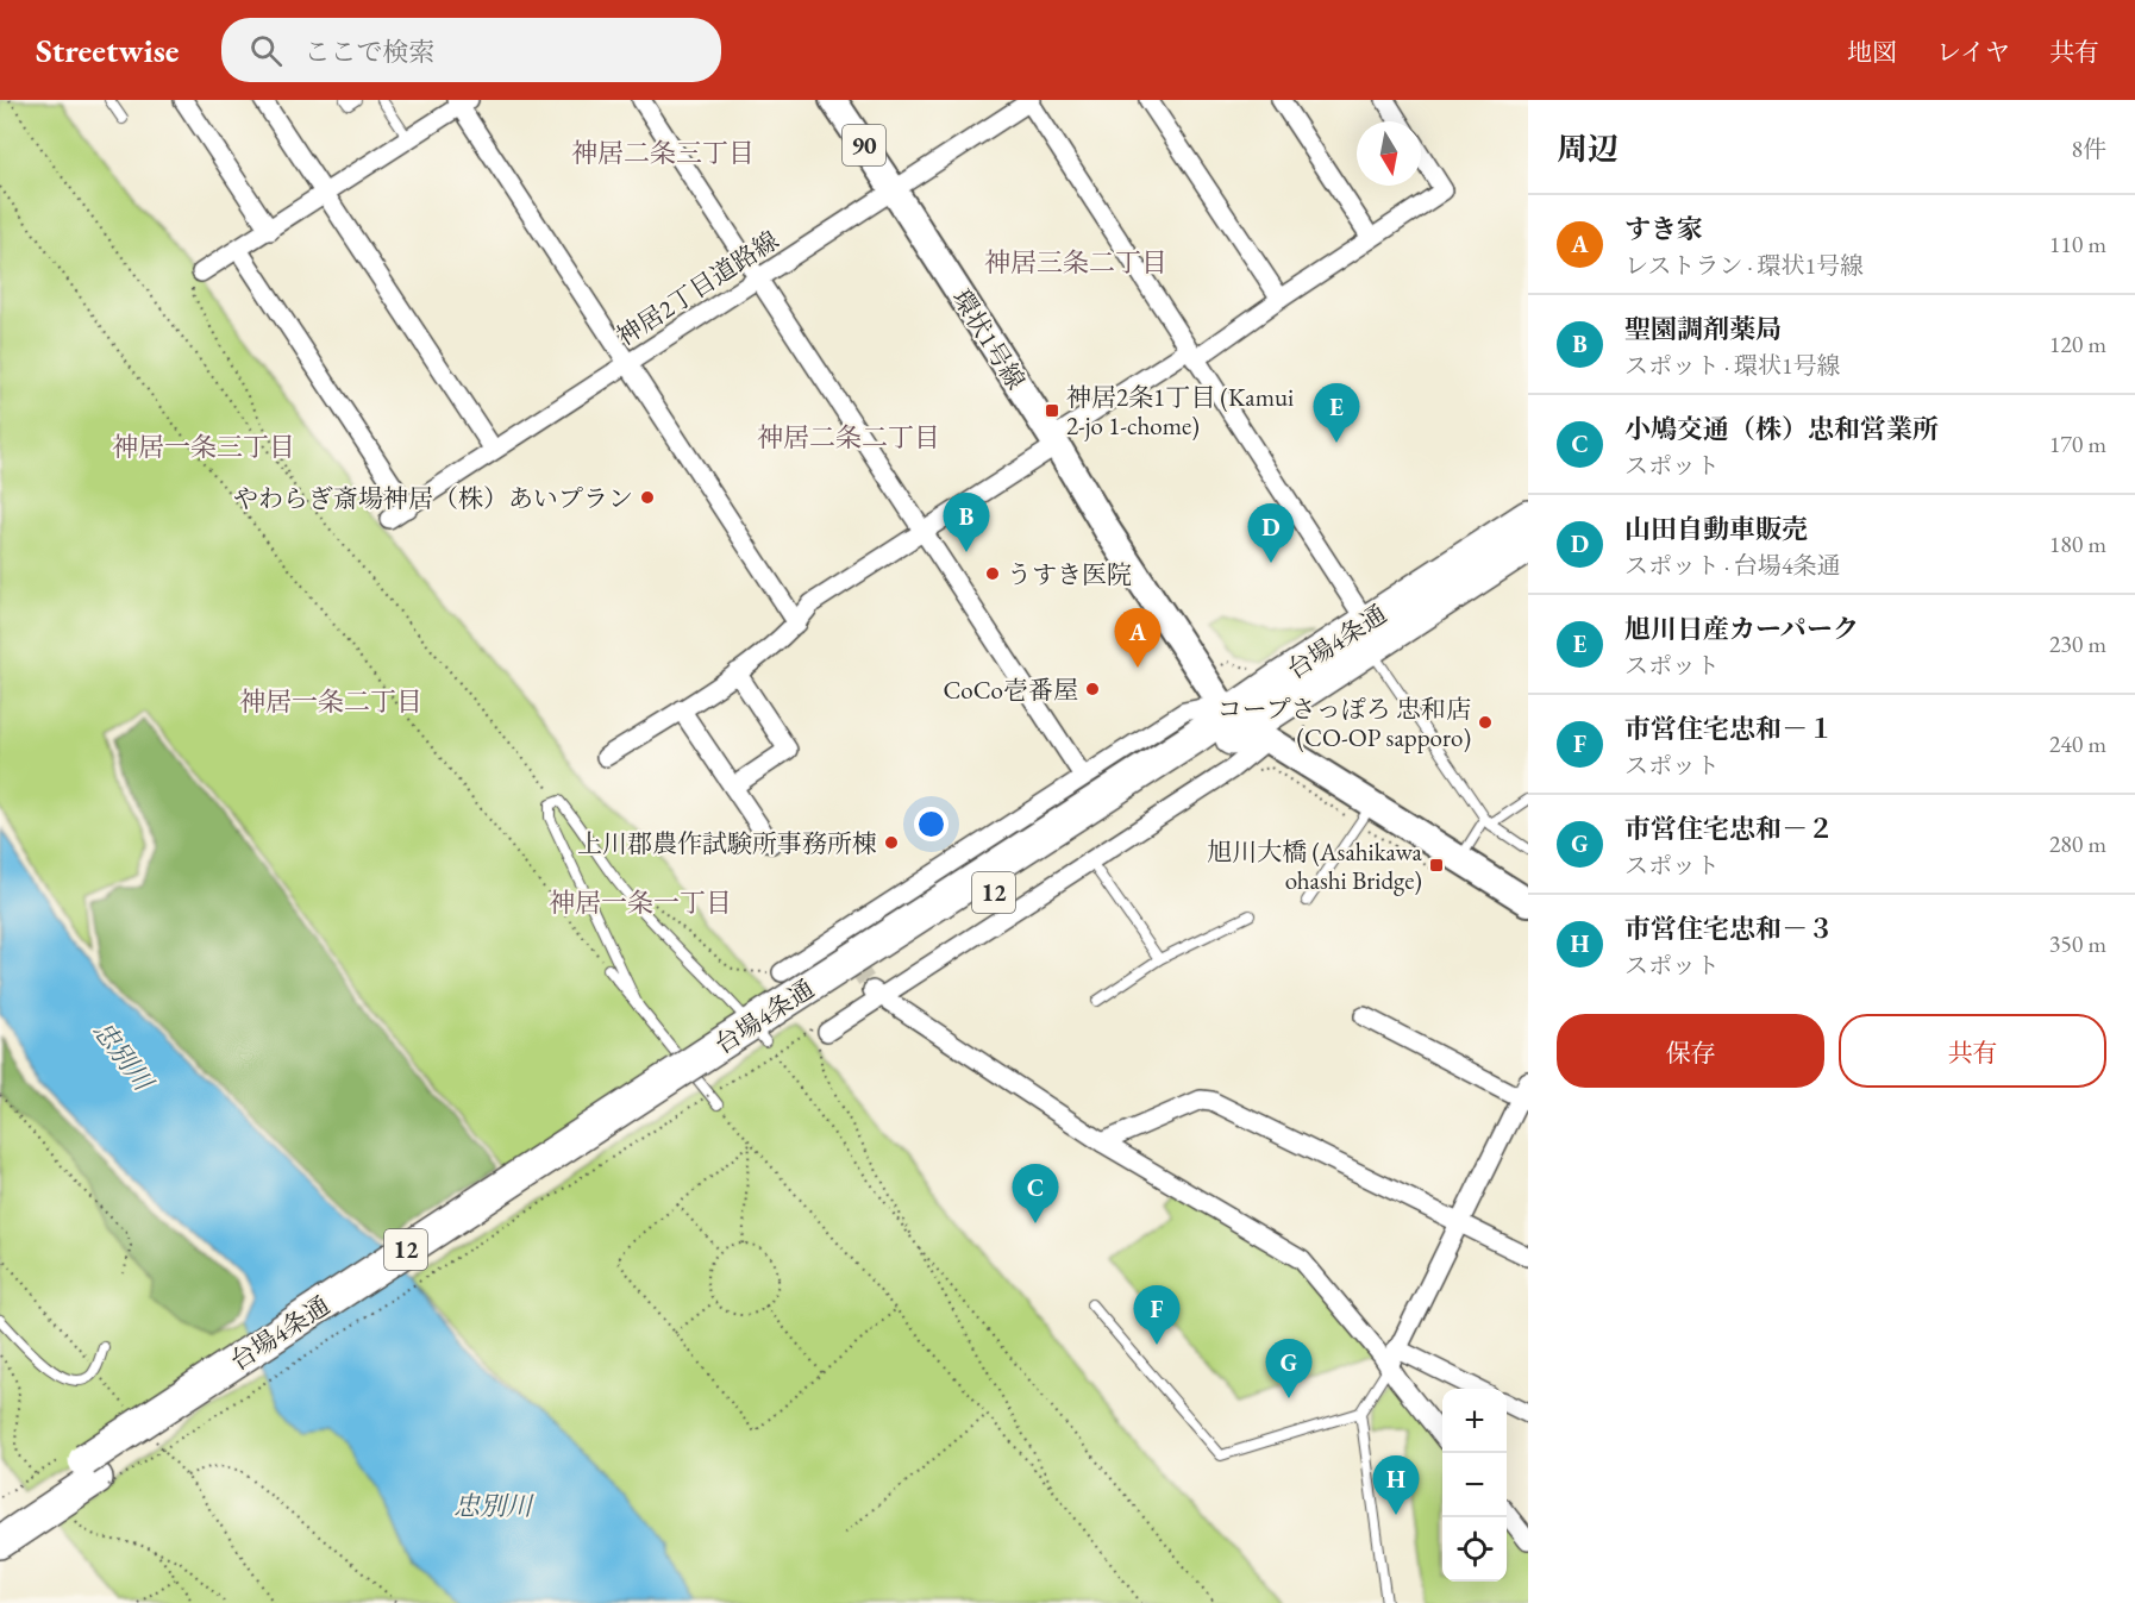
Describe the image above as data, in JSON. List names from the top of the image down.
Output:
{
  "streets": {
    "highway": ["台場4条通", "12"],
    "main road": ["90", "環状1号線"],
    "street": ["神居2丁目道路線"]
  },
  "crossings": [
    ["神居2丁目道路線", "環状1号線"],
    ["環状1号線", "台場4条通"]
  ],
  "districts": [
    "神居二条三丁目",
    "神居三条二丁目",
    "神居二条二丁目",
    "神居一条三丁目",
    "神居一条二丁目",
    "神居一条一丁目"
  ],
  "water": ["忠別川"],
  "places": {
    "transit": ["神居2条1丁目 (Kamui 2-jo 1-chome)", "旭川大橋 (Asahikawa ohashi Bridge)"],
    "other": [
      "やわらぎ斎場神居（株）あいプラン",
      "うすき医院",
      "CoCo壱番屋",
      "コープさっぽろ 忠和店 (CO-OP sapporo)",
      "上川郡農作試験所事務所棟"
    ]
  },
  "north": "bottom",
  "page": {
    "header": "Streetwise",
    "search": "ここで検索",
    "nav": ["地図", "レイヤ", "共有"],
    "heading": ["周辺", "8件"],
    "list": [
      {
        "mark": "A",
        "name": "すき家",
        "note": "レストラン · 環状1号線",
        "value": "110 m"
      },
      {
        "mark": "B",
        "name": "聖園調剤薬局",
        "note": "スポット · 環状1号線",
        "value": "120 m"
      },
      {
        "mark": "C",
        "name": "小鳩交通（株）忠和営業所",
        "note": "スポット",
        "value": "170 m"
      },
      {
        "mark": "D",
        "name": "山田自動車販売",
        "note": "スポット · 台場4条通",
        "value": "180 m"
      },
      {
        "mark": "E",
        "name": "旭川日産カーパーク",
        "note": "スポット",
        "value": "230 m"
      },
      {
        "mark": "F",
        "name": "市営住宅忠和－１",
        "note": "スポット",
        "value": "240 m"
      },
      {
        "mark": "G",
        "name": "市営住宅忠和－２",
        "note": "スポット",
        "value": "280 m"
      },
      {
        "mark": "H",
        "name": "市営住宅忠和－３",
        "note": "スポット",
        "value": "350 m"
      }
    ],
    "pins": [
      "E",
      "B",
      "D",
      "A",
      "C",
      "F",
      "G",
      "H"
    ],
    "buttons": ["保存", "共有"],
    "map_buttons": ["+", "−"]
  }
}
